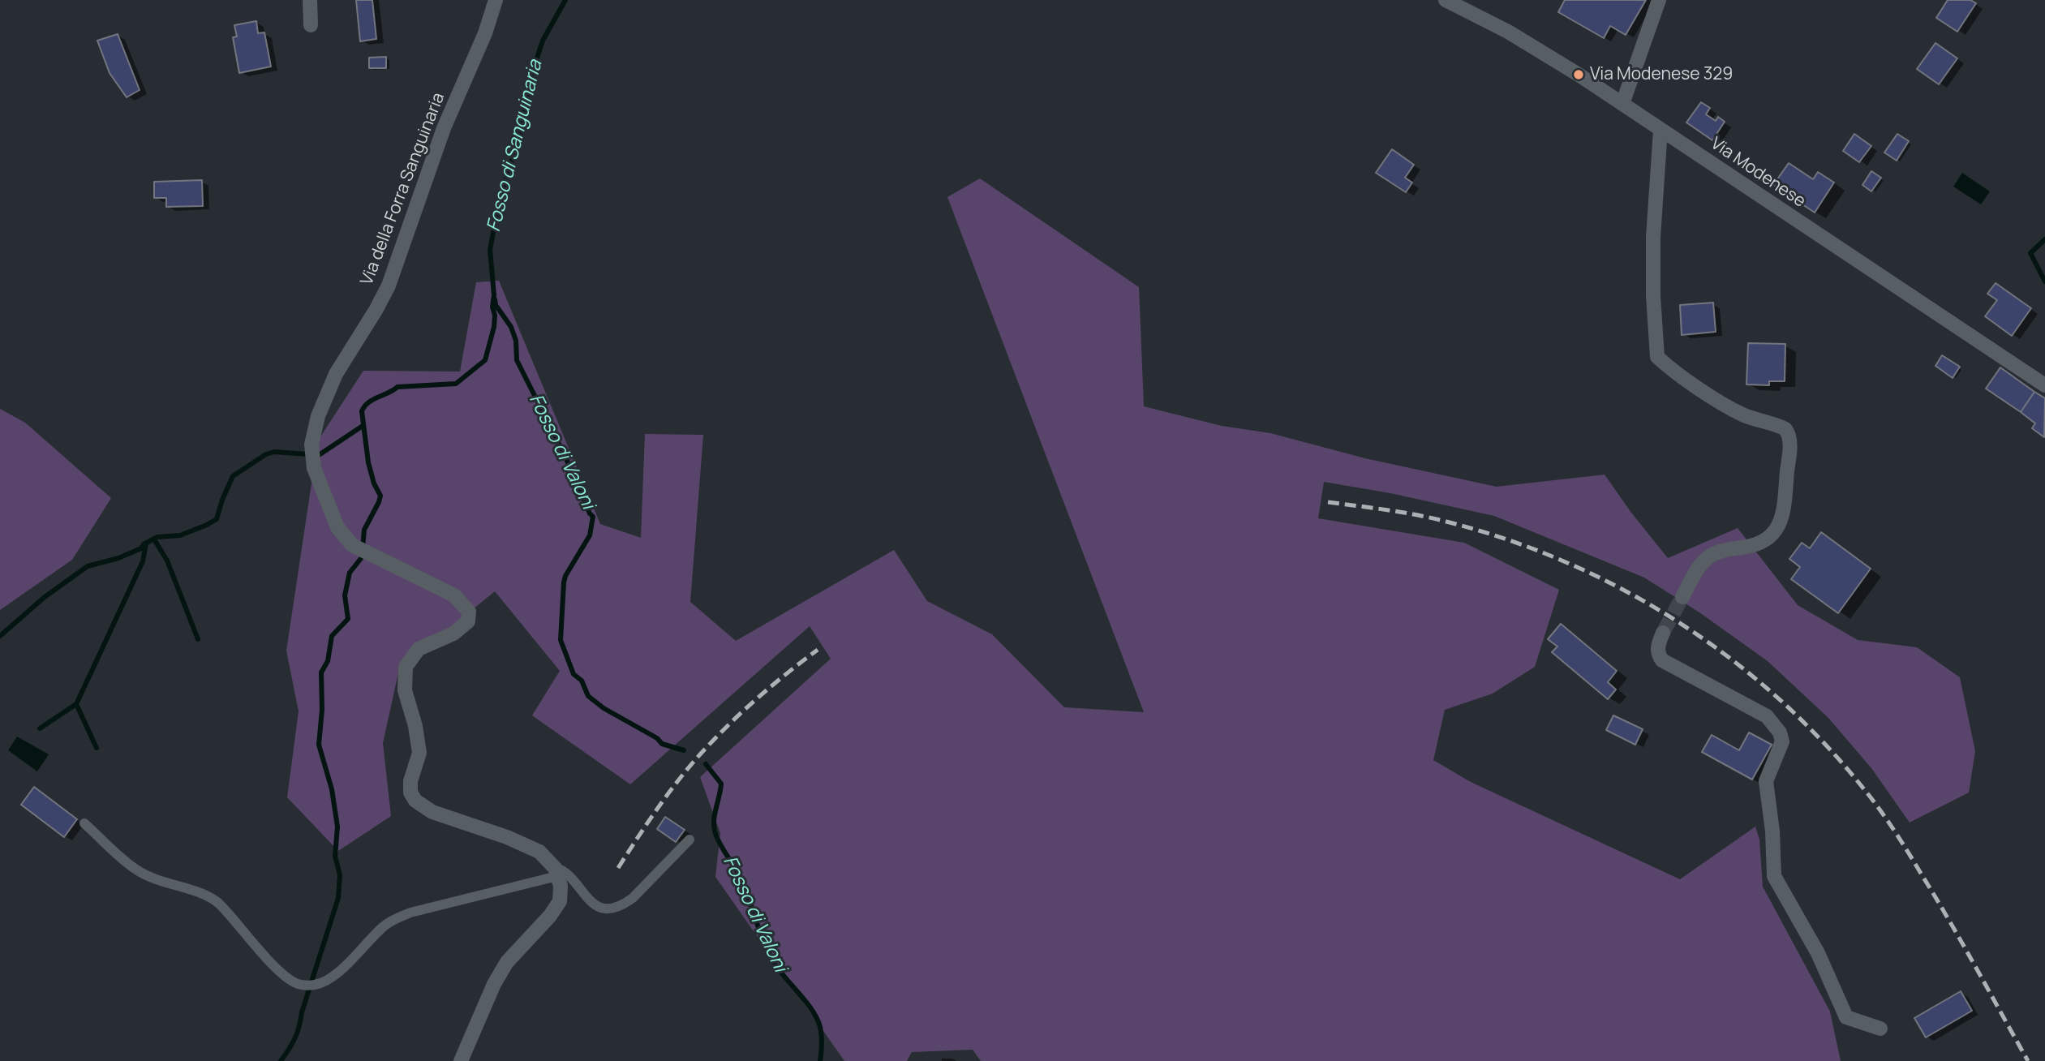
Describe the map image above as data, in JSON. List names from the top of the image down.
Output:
{
  "streets": {
    "street": ["Via Modenese", "Via della Forra Sanguinaria"]
  },
  "water": ["Fosso di Sanguinaria", "Fosso di Valoni"],
  "places": ["Via Modenese 329"]
}
